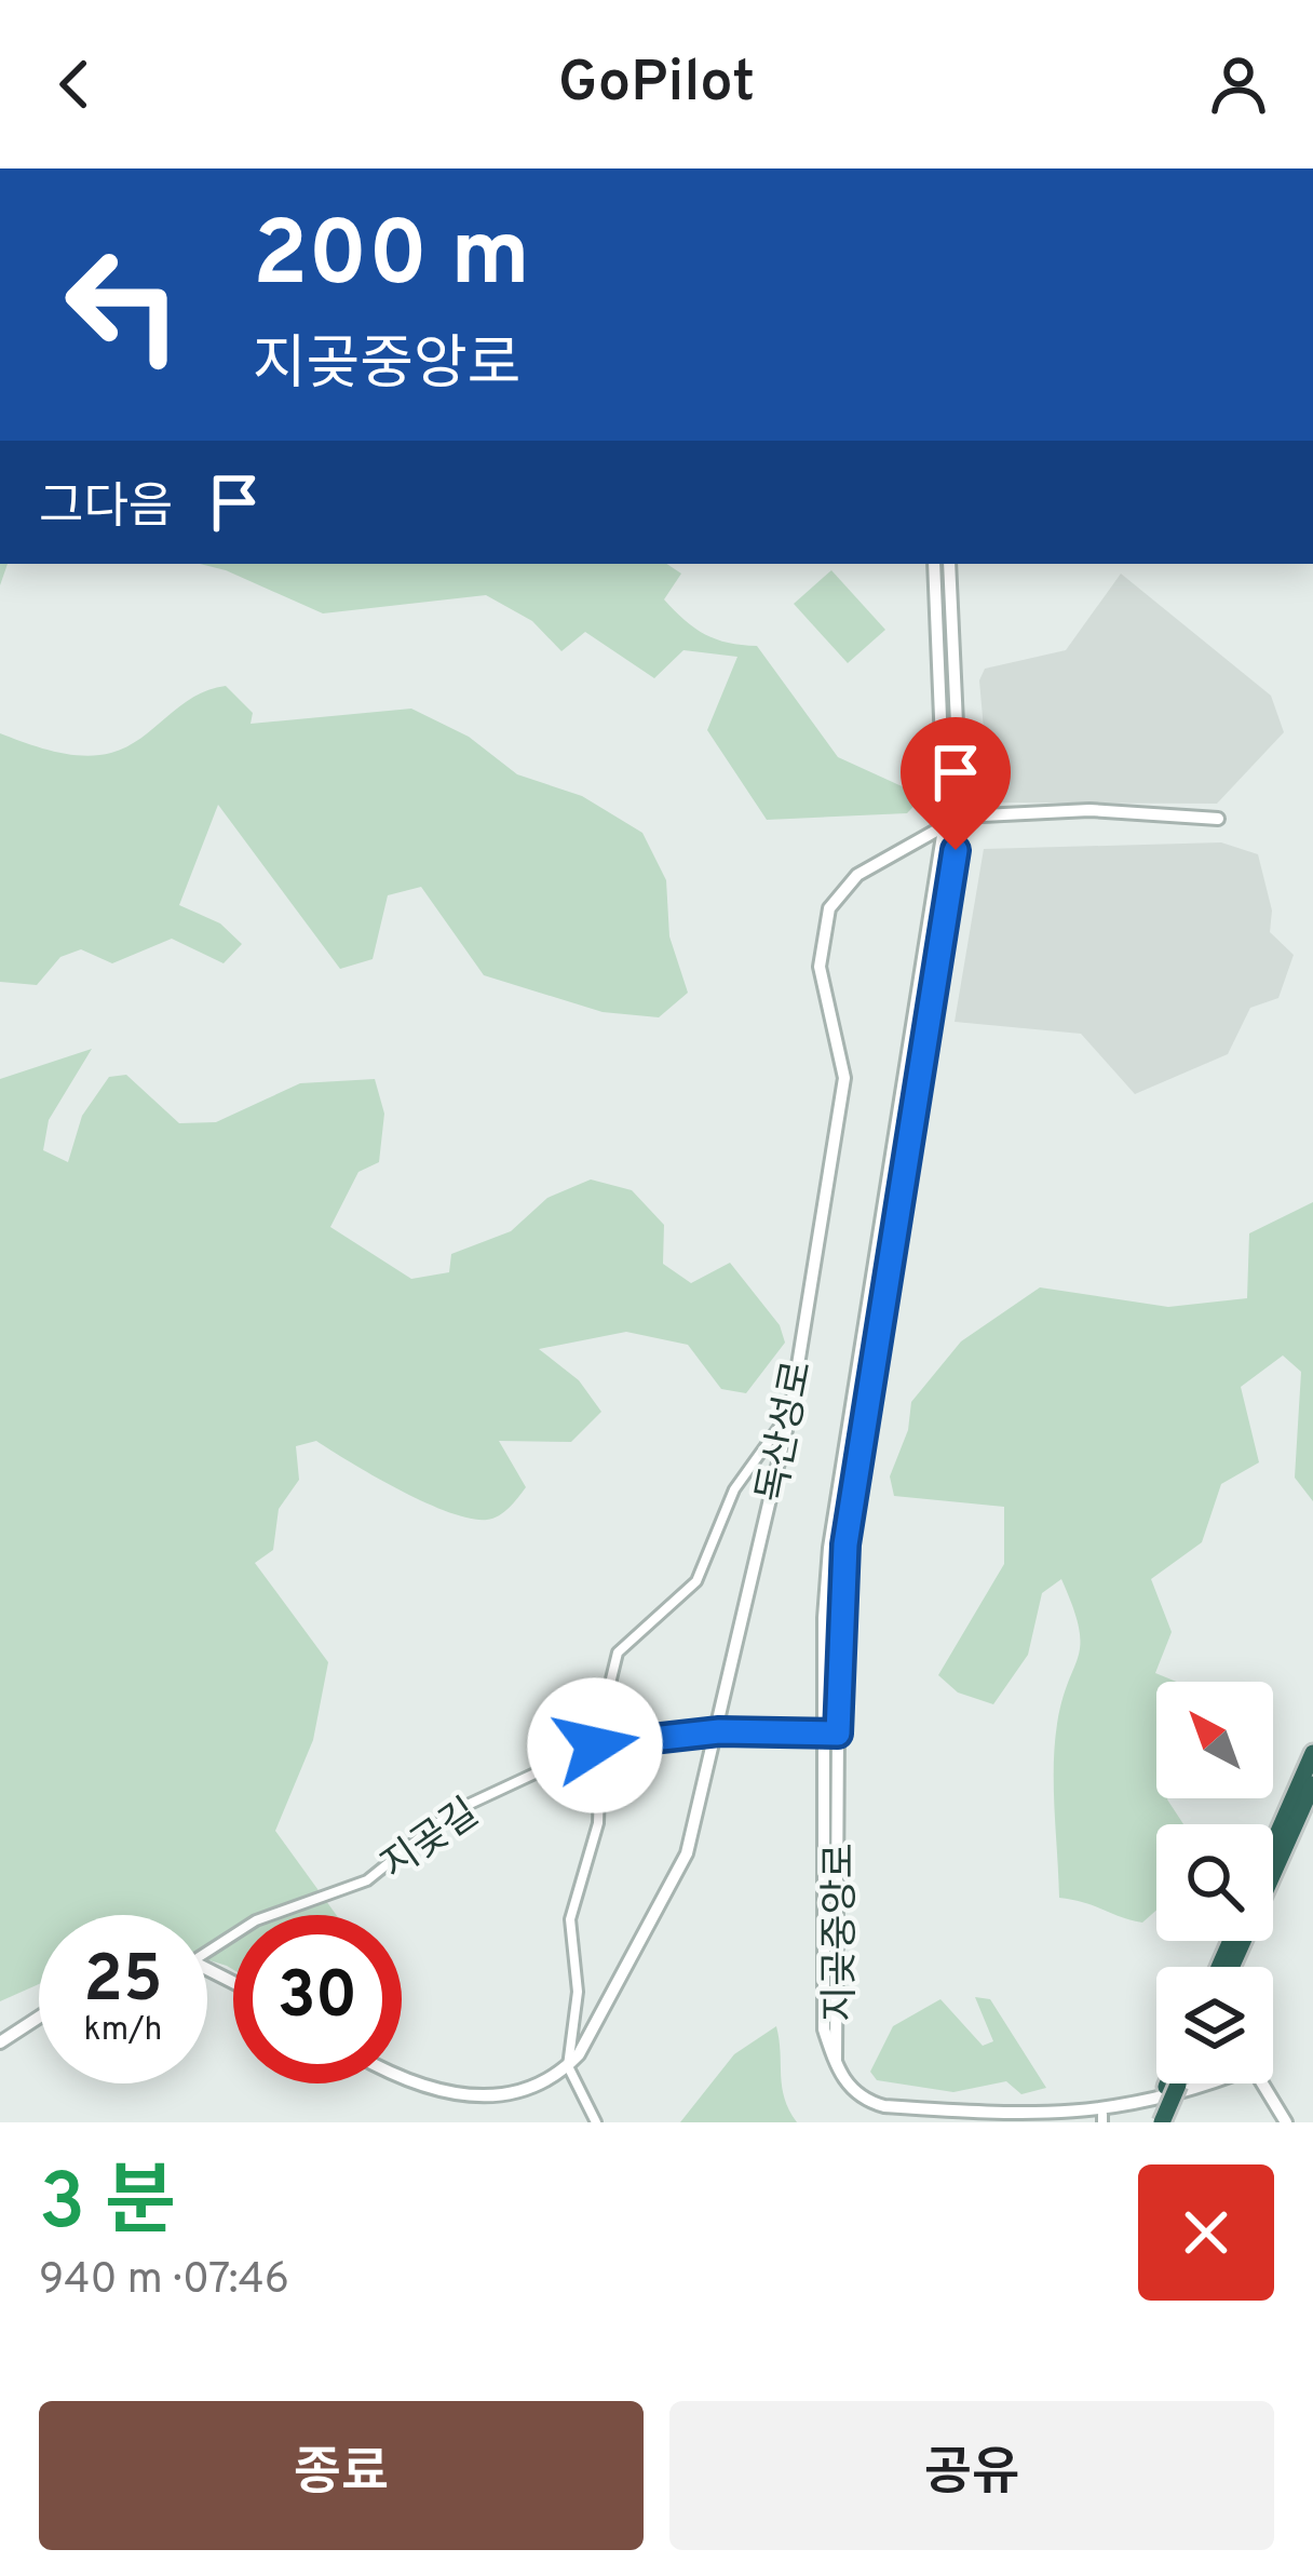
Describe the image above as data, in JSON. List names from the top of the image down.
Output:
{
  "streets": {
    "street": ["독산성로", "지곶길", "지곶중앙로"]
  },
  "crossings": [
    ["독산성로", "지곶중앙로"]
  ],
  "north": "top left",
  "page": {
    "header": "GoPilot",
    "turn": ["200 m", "지곶중앙로"],
    "then": "그다음",
    "speed": "25 km/h",
    "limit": "30",
    "heading": ["3 분", "940 m · 07:46"],
    "buttons": ["종료", "공유"]
  }
}
